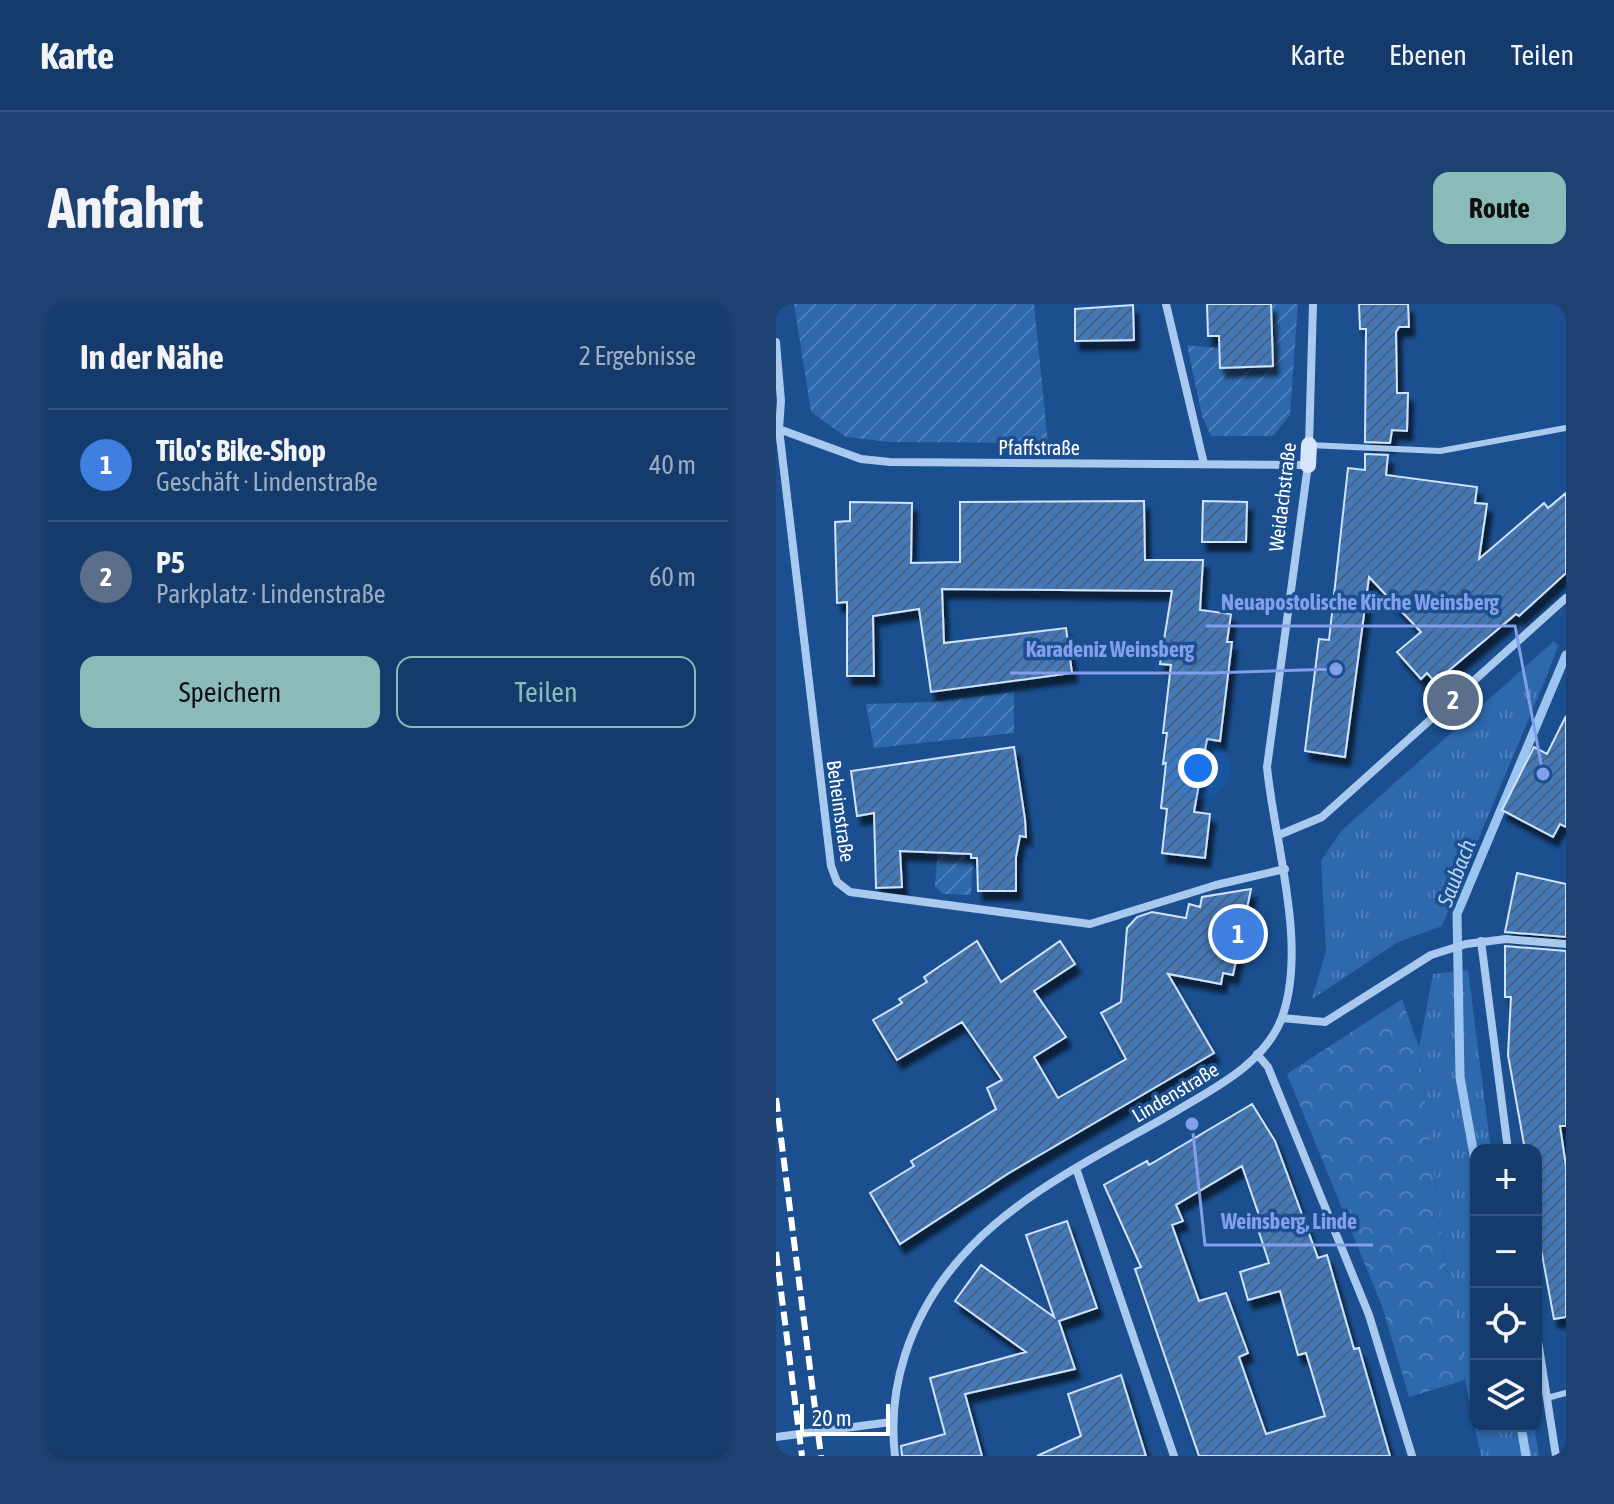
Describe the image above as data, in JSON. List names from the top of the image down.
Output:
{
  "streets": {
    "street": [
      "Pfaffstraße",
      "Weidachstraße",
      "Beheimstraße",
      "Lindenstraße"
    ]
  },
  "crossings": [
    ["Pfaffstraße", "Weidachstraße"],
    ["Pfaffstraße", "Beheimstraße"],
    ["Weidachstraße", "Lindenstraße"],
    ["Beheimstraße", "Lindenstraße"]
  ],
  "water": ["Saubach"],
  "places": ["Karadeniz Weinsberg", "Neuapostolische Kirche Weinsberg", "Weinsberg, Linde"],
  "scale_bar": "20 m",
  "page": {
    "header": "Karte",
    "nav": ["Karte", "Ebenen", "Teilen"],
    "buttons": [
      "Route",
      ["Speichern", "Teilen"]
    ],
    "title": "Anfahrt",
    "heading": ["In der Nähe", "2 Ergebnisse"],
    "list": [
      {
        "mark": "1",
        "name": "Tilo's Bike-Shop",
        "note": "Geschäft · Lindenstraße",
        "value": "40 m"
      },
      {
        "mark": "2",
        "name": "P5",
        "note": "Parkplatz · Lindenstraße",
        "value": "60 m"
      }
    ],
    "pins": ["2", "1"],
    "map_buttons": ["+", "−"],
    "scale": "20 m"
  }
}
